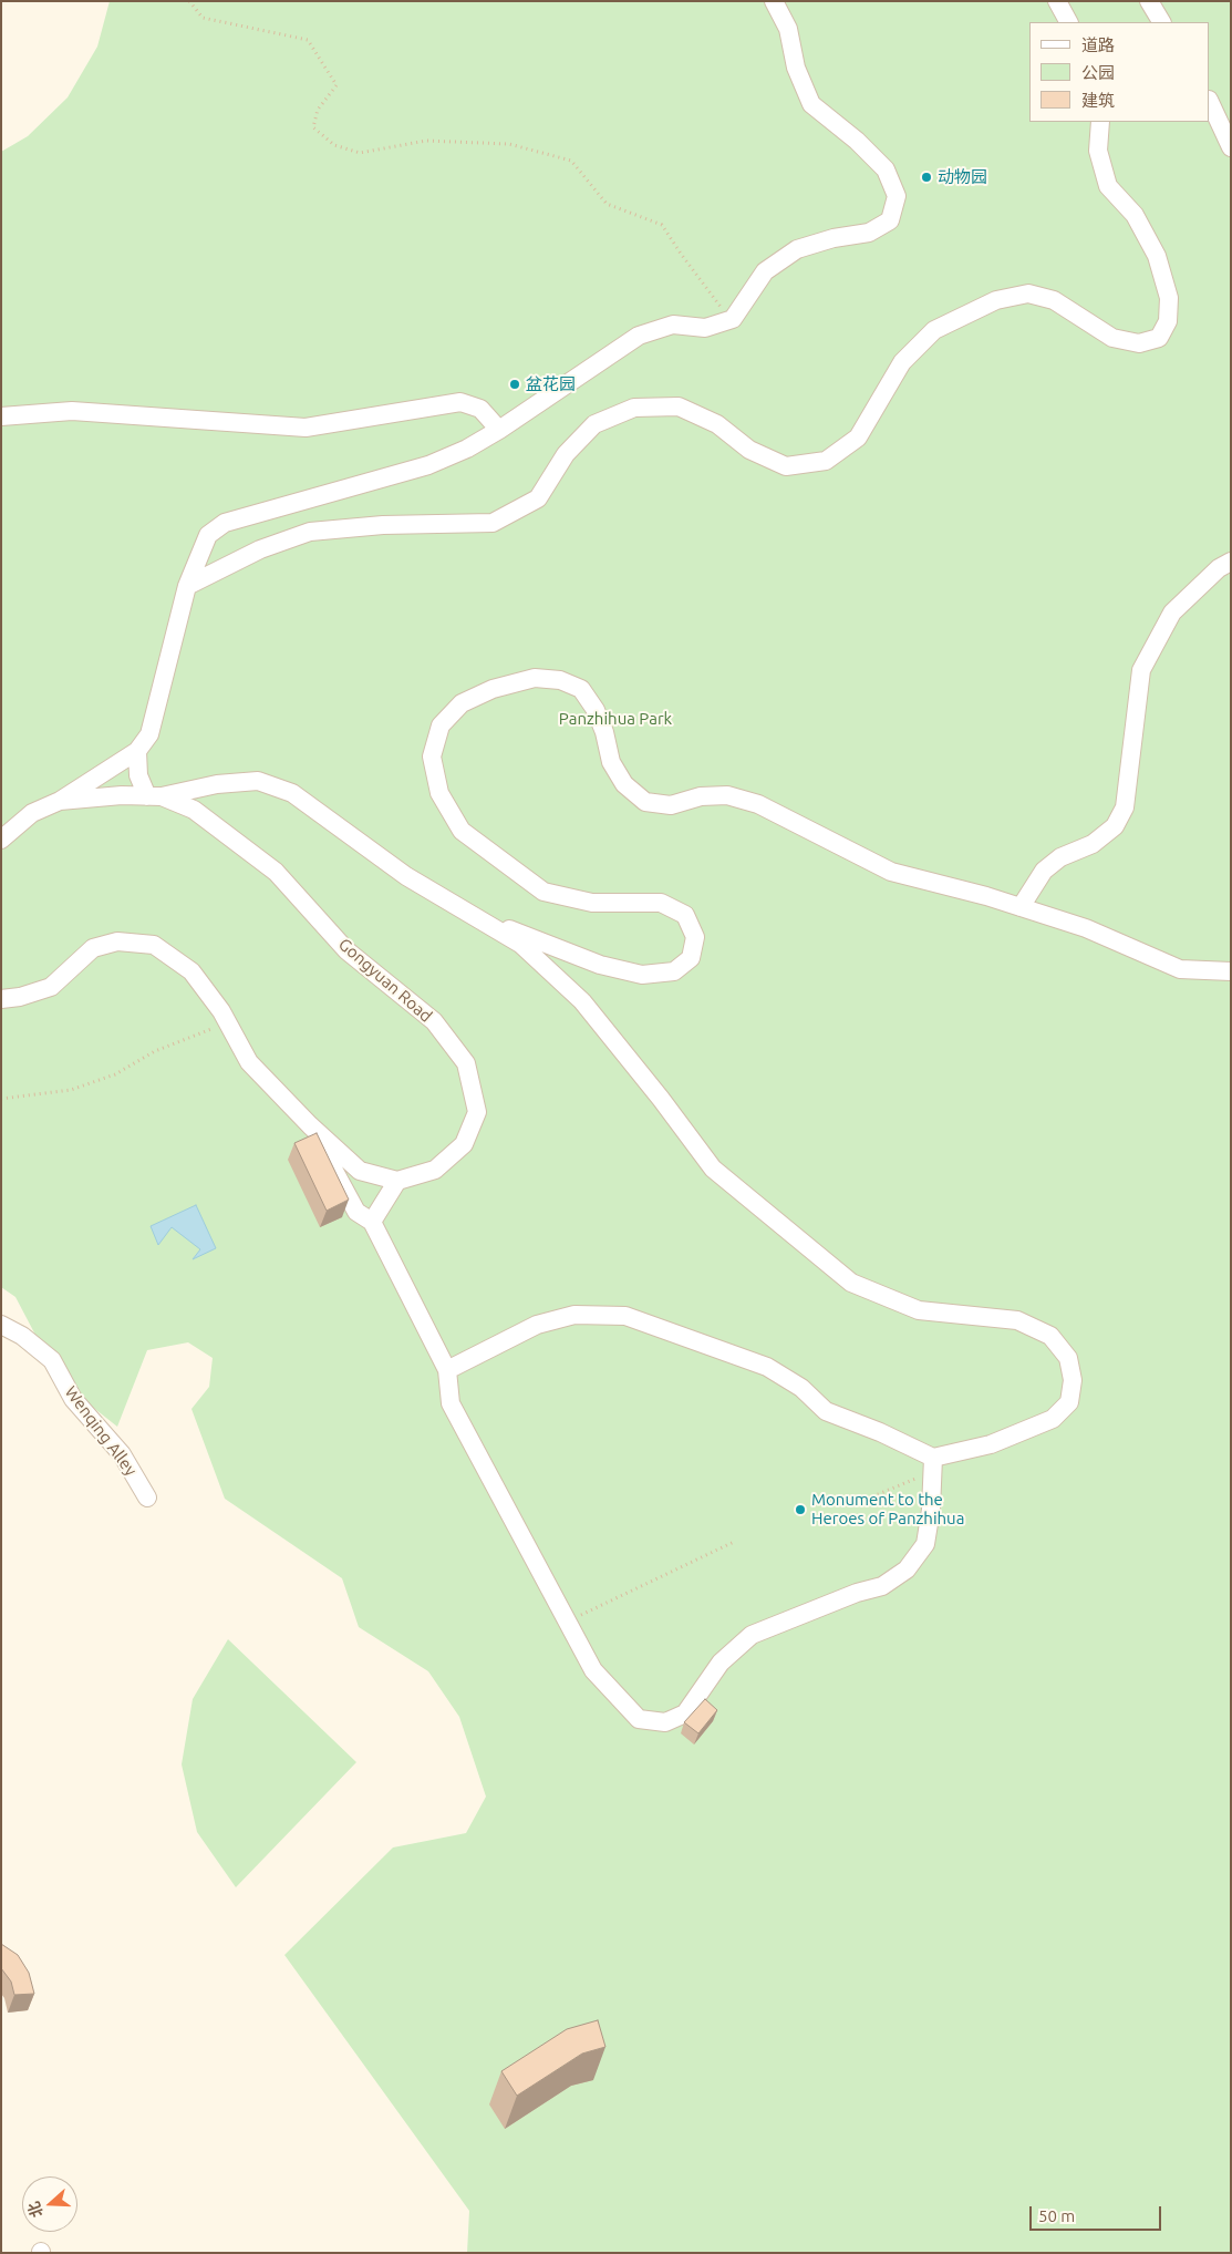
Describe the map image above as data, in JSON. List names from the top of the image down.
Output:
{
  "streets": {
    "lane": ["Gongyuan Road", "Wenqing Alley"]
  },
  "parks": ["Panzhihua Park"],
  "places": ["动物园", "盆花园", "Monument to the Heroes of Panzhihua"],
  "legend": ["道路", "公园", "建筑"],
  "scale_bar": "50 m",
  "north": "left"
}
